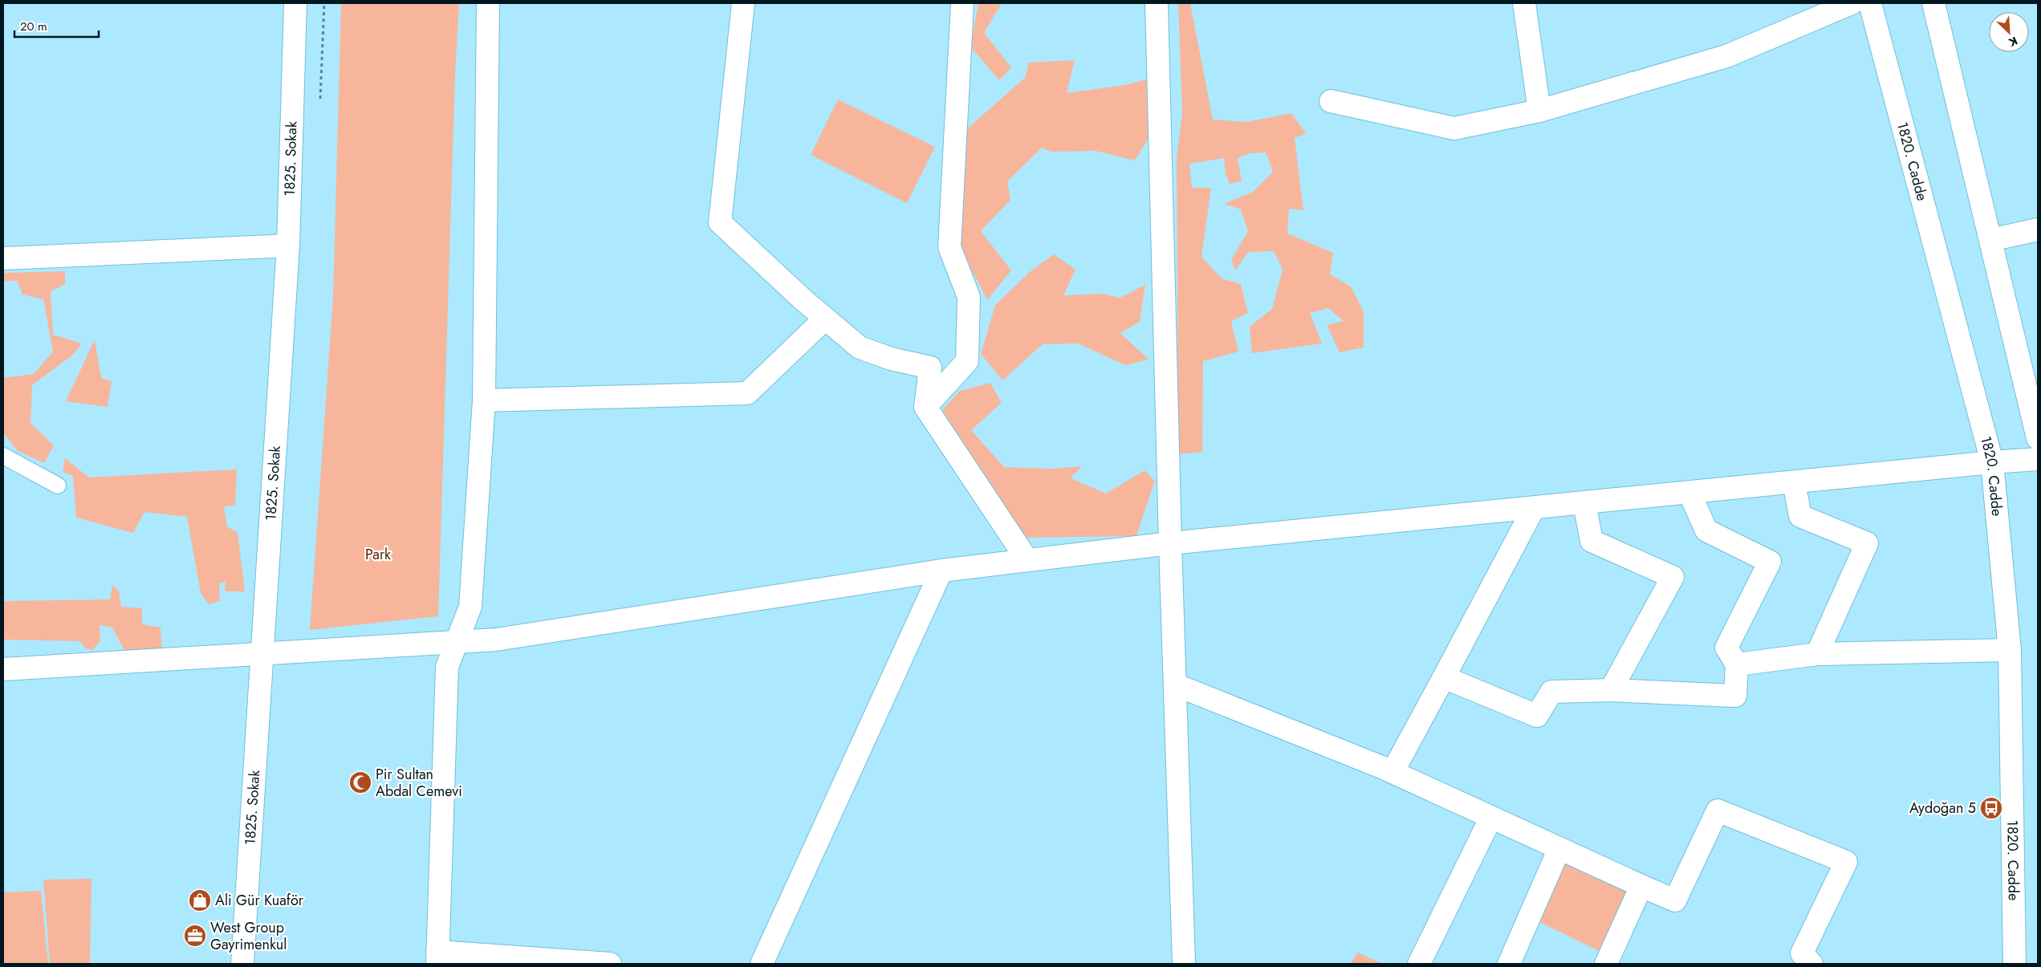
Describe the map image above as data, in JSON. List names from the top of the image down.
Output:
{
  "streets": {
    "street": ["1825. Sokak", "1820. Cadde"]
  },
  "parks": ["Park"],
  "places": {
    "mosque": ["Pir Sultan Abdal Cemevi"],
    "bus stop": ["Aydoğan 5"],
    "shop": ["Ali Gür Kuaför"],
    "office": ["West Group Gayrimenkul"]
  },
  "scale_bar": "20 m",
  "north": "bottom right"
}
